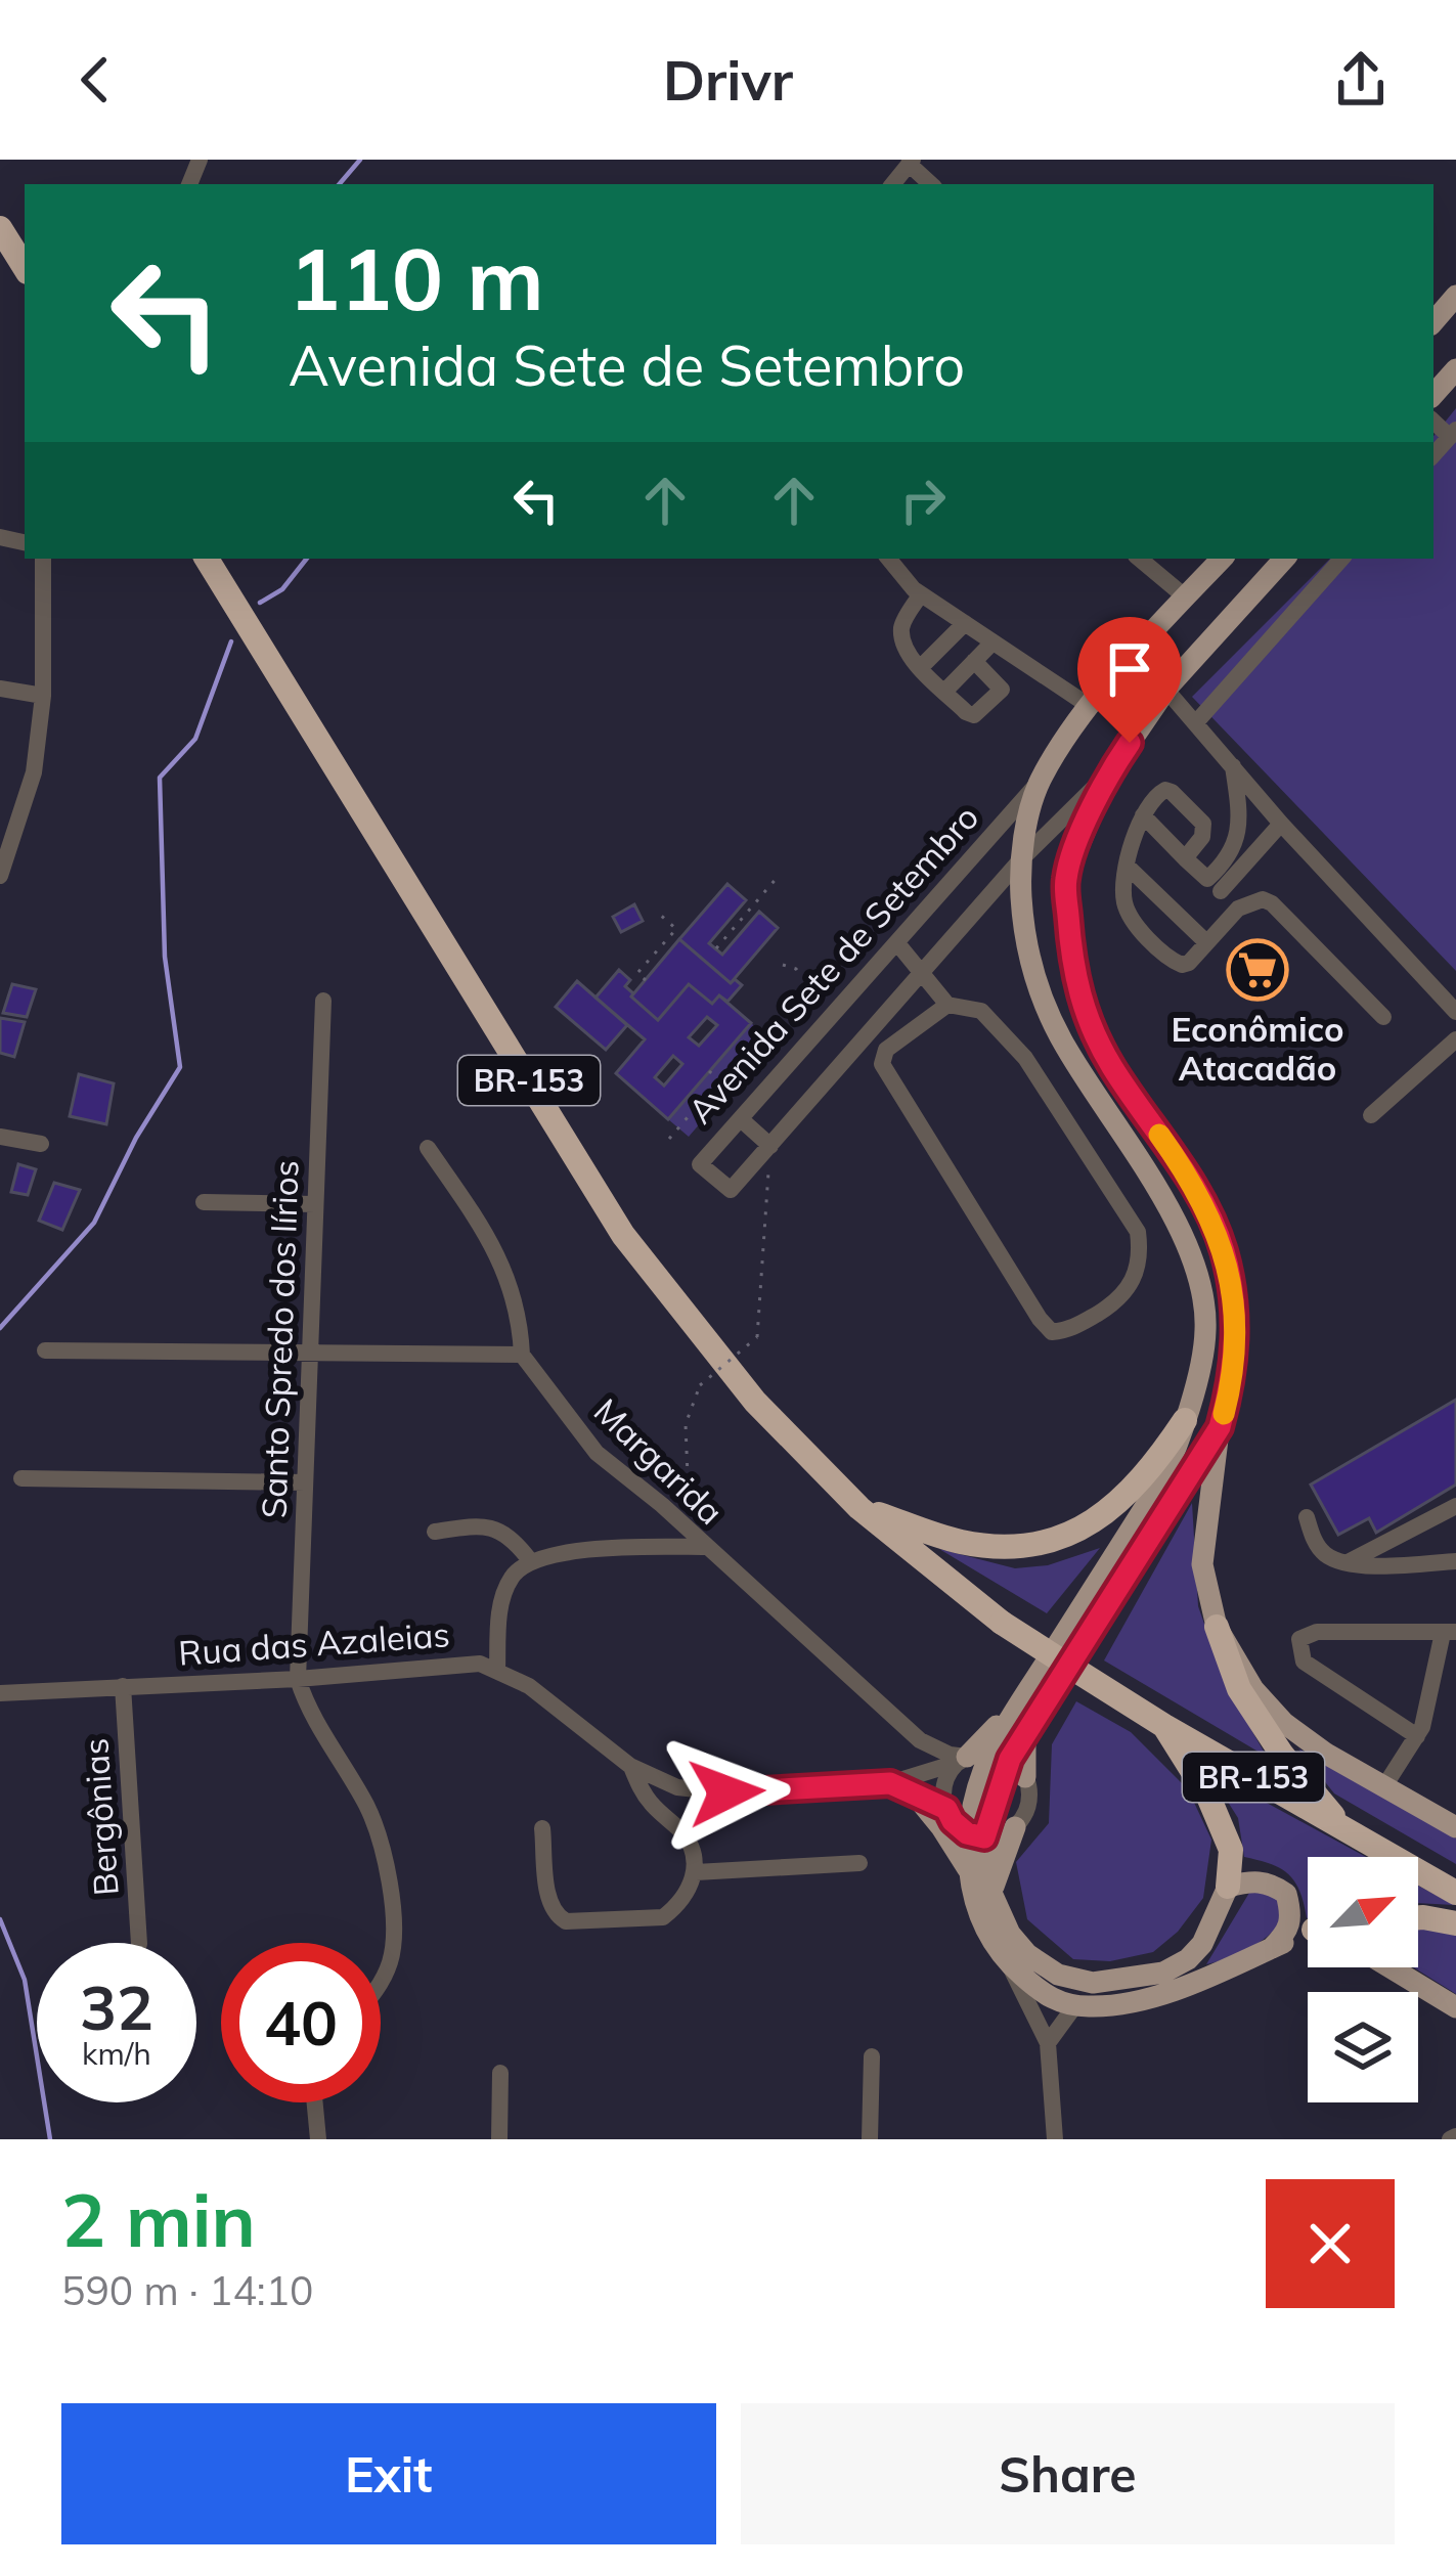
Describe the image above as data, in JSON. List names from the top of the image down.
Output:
{
  "streets": {
    "highway": ["BR-153"],
    "main road": ["Avenida Sete de Setembro"],
    "street": [
      "Santo Spredo dos lírios",
      "Margarida",
      "Rua das Azaleias",
      "Bergônias"
    ]
  },
  "crossings": [
    ["Avenida Sete de Setembro", "Rua das Azaleias"],
    ["Santo Spredo dos lírios", "Rua das Azaleias"],
    ["Margarida", "Rua das Azaleias"],
    ["Rua das Azaleias", "Bergônias"]
  ],
  "places": {
    "supermarket": ["Econômico Atacadão"]
  },
  "north": "top right",
  "page": {
    "header": "Drivr",
    "turn": ["110 m", "Avenida Sete de Setembro"],
    "speed": "32 km/h",
    "limit": "40",
    "heading": ["2 min", "590 m · 14:10"],
    "buttons": ["Exit", "Share"]
  }
}
